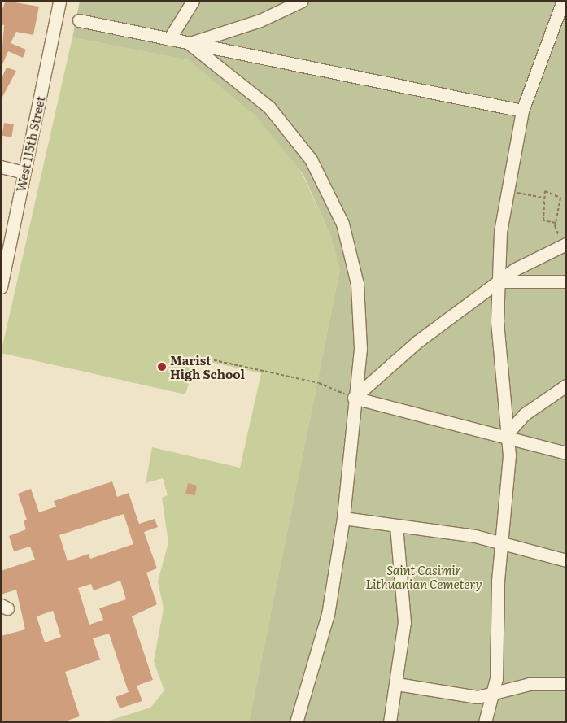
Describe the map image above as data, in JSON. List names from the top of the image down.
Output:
{
  "streets": {
    "street": ["West 115th Street"]
  },
  "parks": ["Saint Casimir Lithuanian Cemetery"],
  "places": ["Marist High School"]
}
